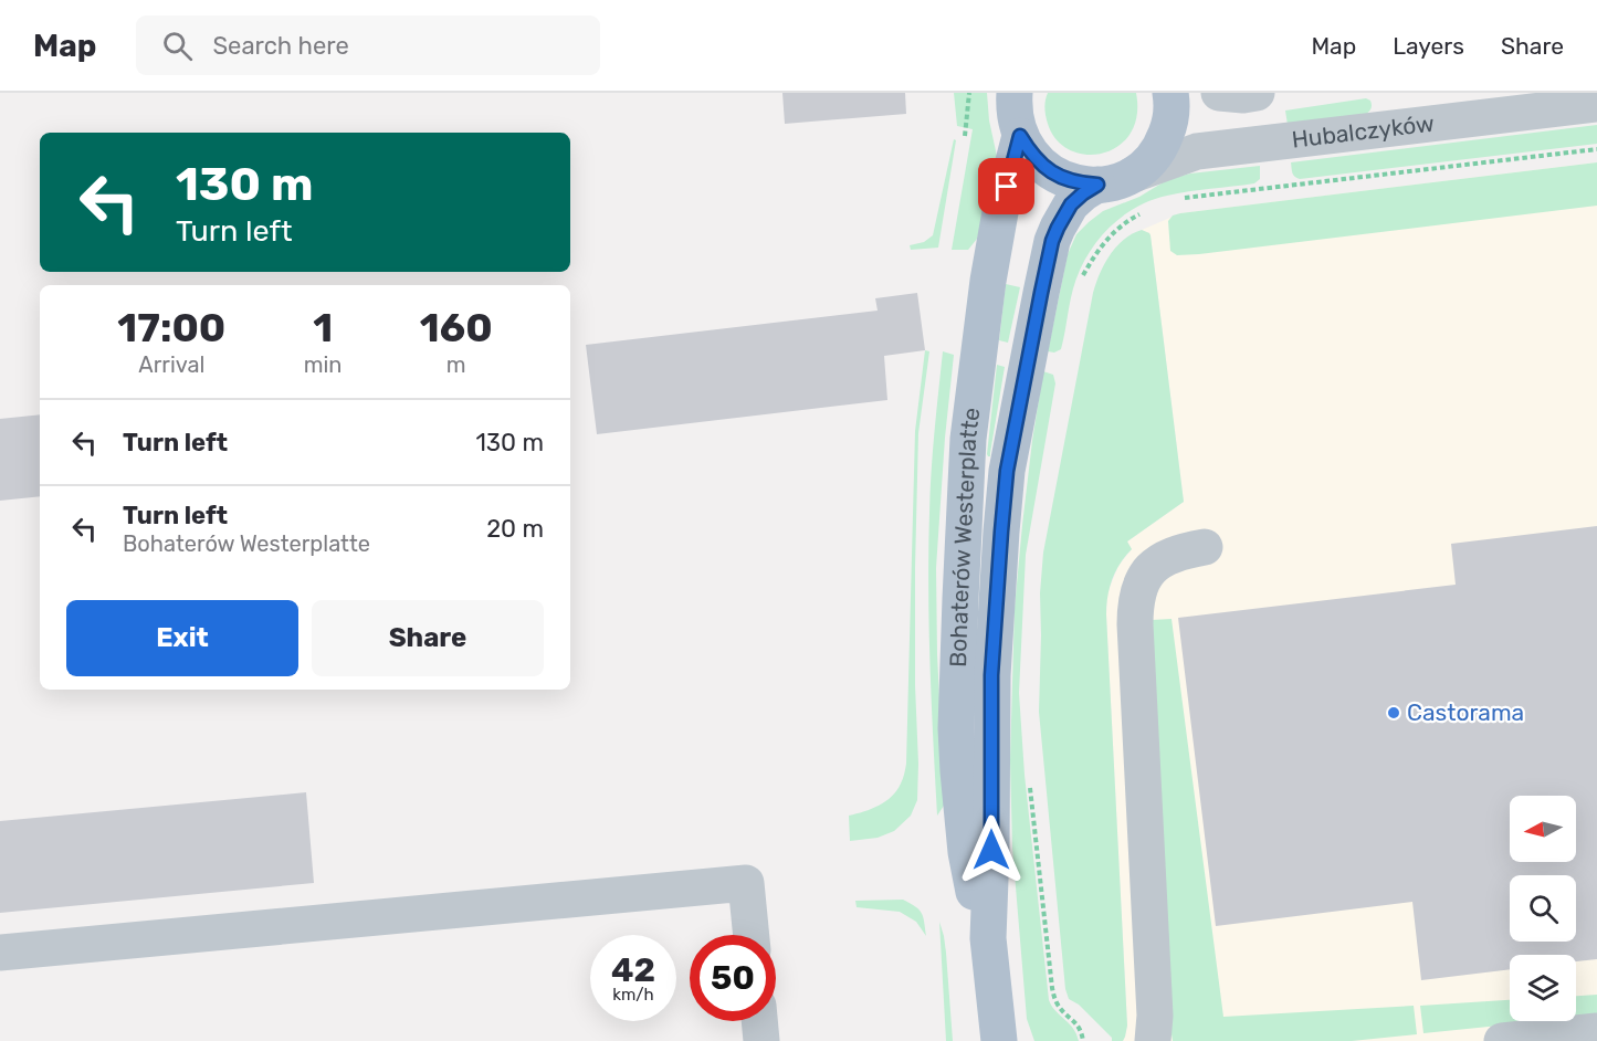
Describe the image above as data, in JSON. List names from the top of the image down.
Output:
{
  "streets": {
    "main road": ["Bohaterów Westerplatte"],
    "street": ["Hubalczyków"]
  },
  "places": ["Castorama"],
  "north": "left",
  "page": {
    "header": "Map",
    "search": "Search here",
    "nav": ["Map", "Layers", "Share"],
    "turn": ["130 m", "Turn left"],
    "eta": [
      "17:00",
      "Arrival",
      "1",
      "min",
      "160",
      "m"
    ],
    "list": [
      {
        "name": "Turn left",
        "value": "130 m"
      },
      {
        "name": "Turn left",
        "note": "Bohaterów Westerplatte",
        "value": "20 m"
      }
    ],
    "buttons": ["Exit", "Share"],
    "speed": "42 km/h",
    "limit": "50"
  }
}
